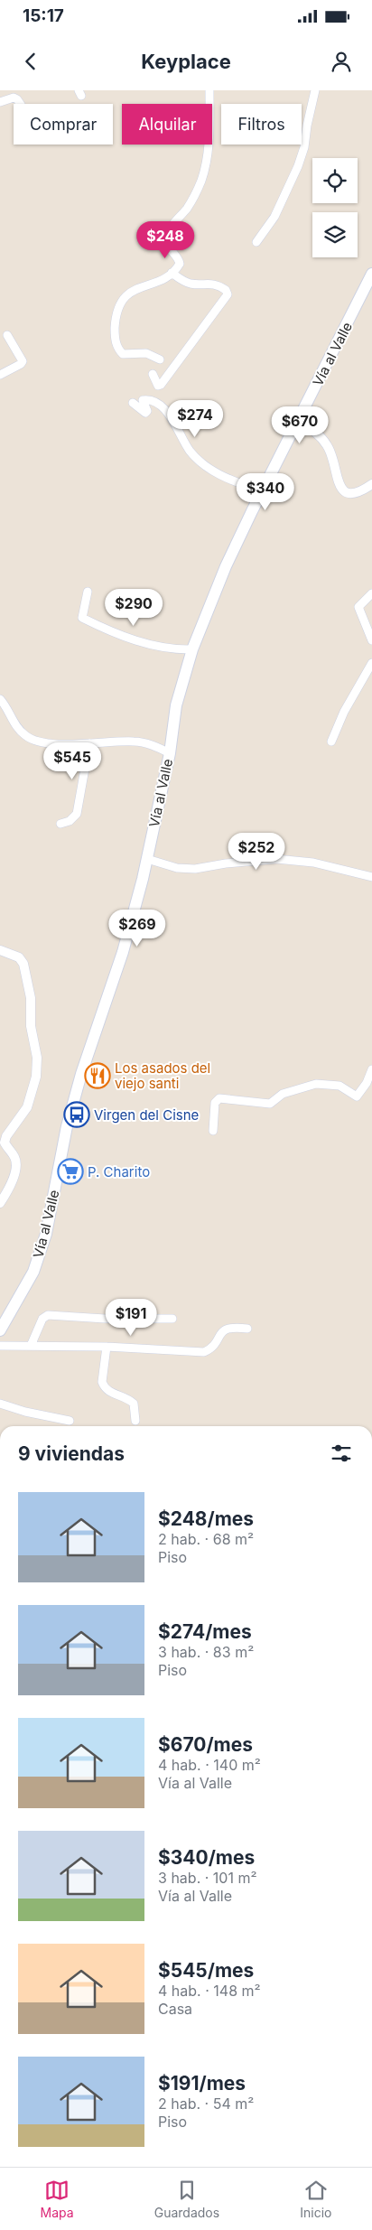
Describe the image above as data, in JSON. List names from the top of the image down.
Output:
{
  "streets": {
    "main road": ["Vía al Valle"]
  },
  "places": {
    "restaurant": ["Los asados del viejo santi"],
    "bus stop": ["Virgen del Cisne"],
    "supermarket": ["P. Charito"]
  },
  "page": {
    "status": "15:17",
    "header": "Keyplace",
    "chip": ["Comprar", "Alquilar", "Filtros"],
    "price": [
      "$248",
      "$274",
      "$670",
      "$340",
      "$290",
      "$545",
      "$252",
      "$269",
      "$191"
    ],
    "heading": "9 viviendas",
    "list": [
      {
        "name": "$248/mes",
        "note": "2 hab. · 68 m² · Piso"
      },
      {
        "name": "$274/mes",
        "note": "3 hab. · 83 m² · Piso"
      },
      {
        "name": "$670/mes",
        "note": "4 hab. · 140 m² · Vía al Valle"
      },
      {
        "name": "$340/mes",
        "note": "3 hab. · 101 m² · Vía al Valle"
      },
      {
        "name": "$545/mes",
        "note": "4 hab. · 148 m² · Casa"
      },
      {
        "name": "$191/mes",
        "note": "2 hab. · 54 m² · Piso"
      }
    ],
    "tabs": ["Mapa", "Guardados", "Inicio"]
  }
}
